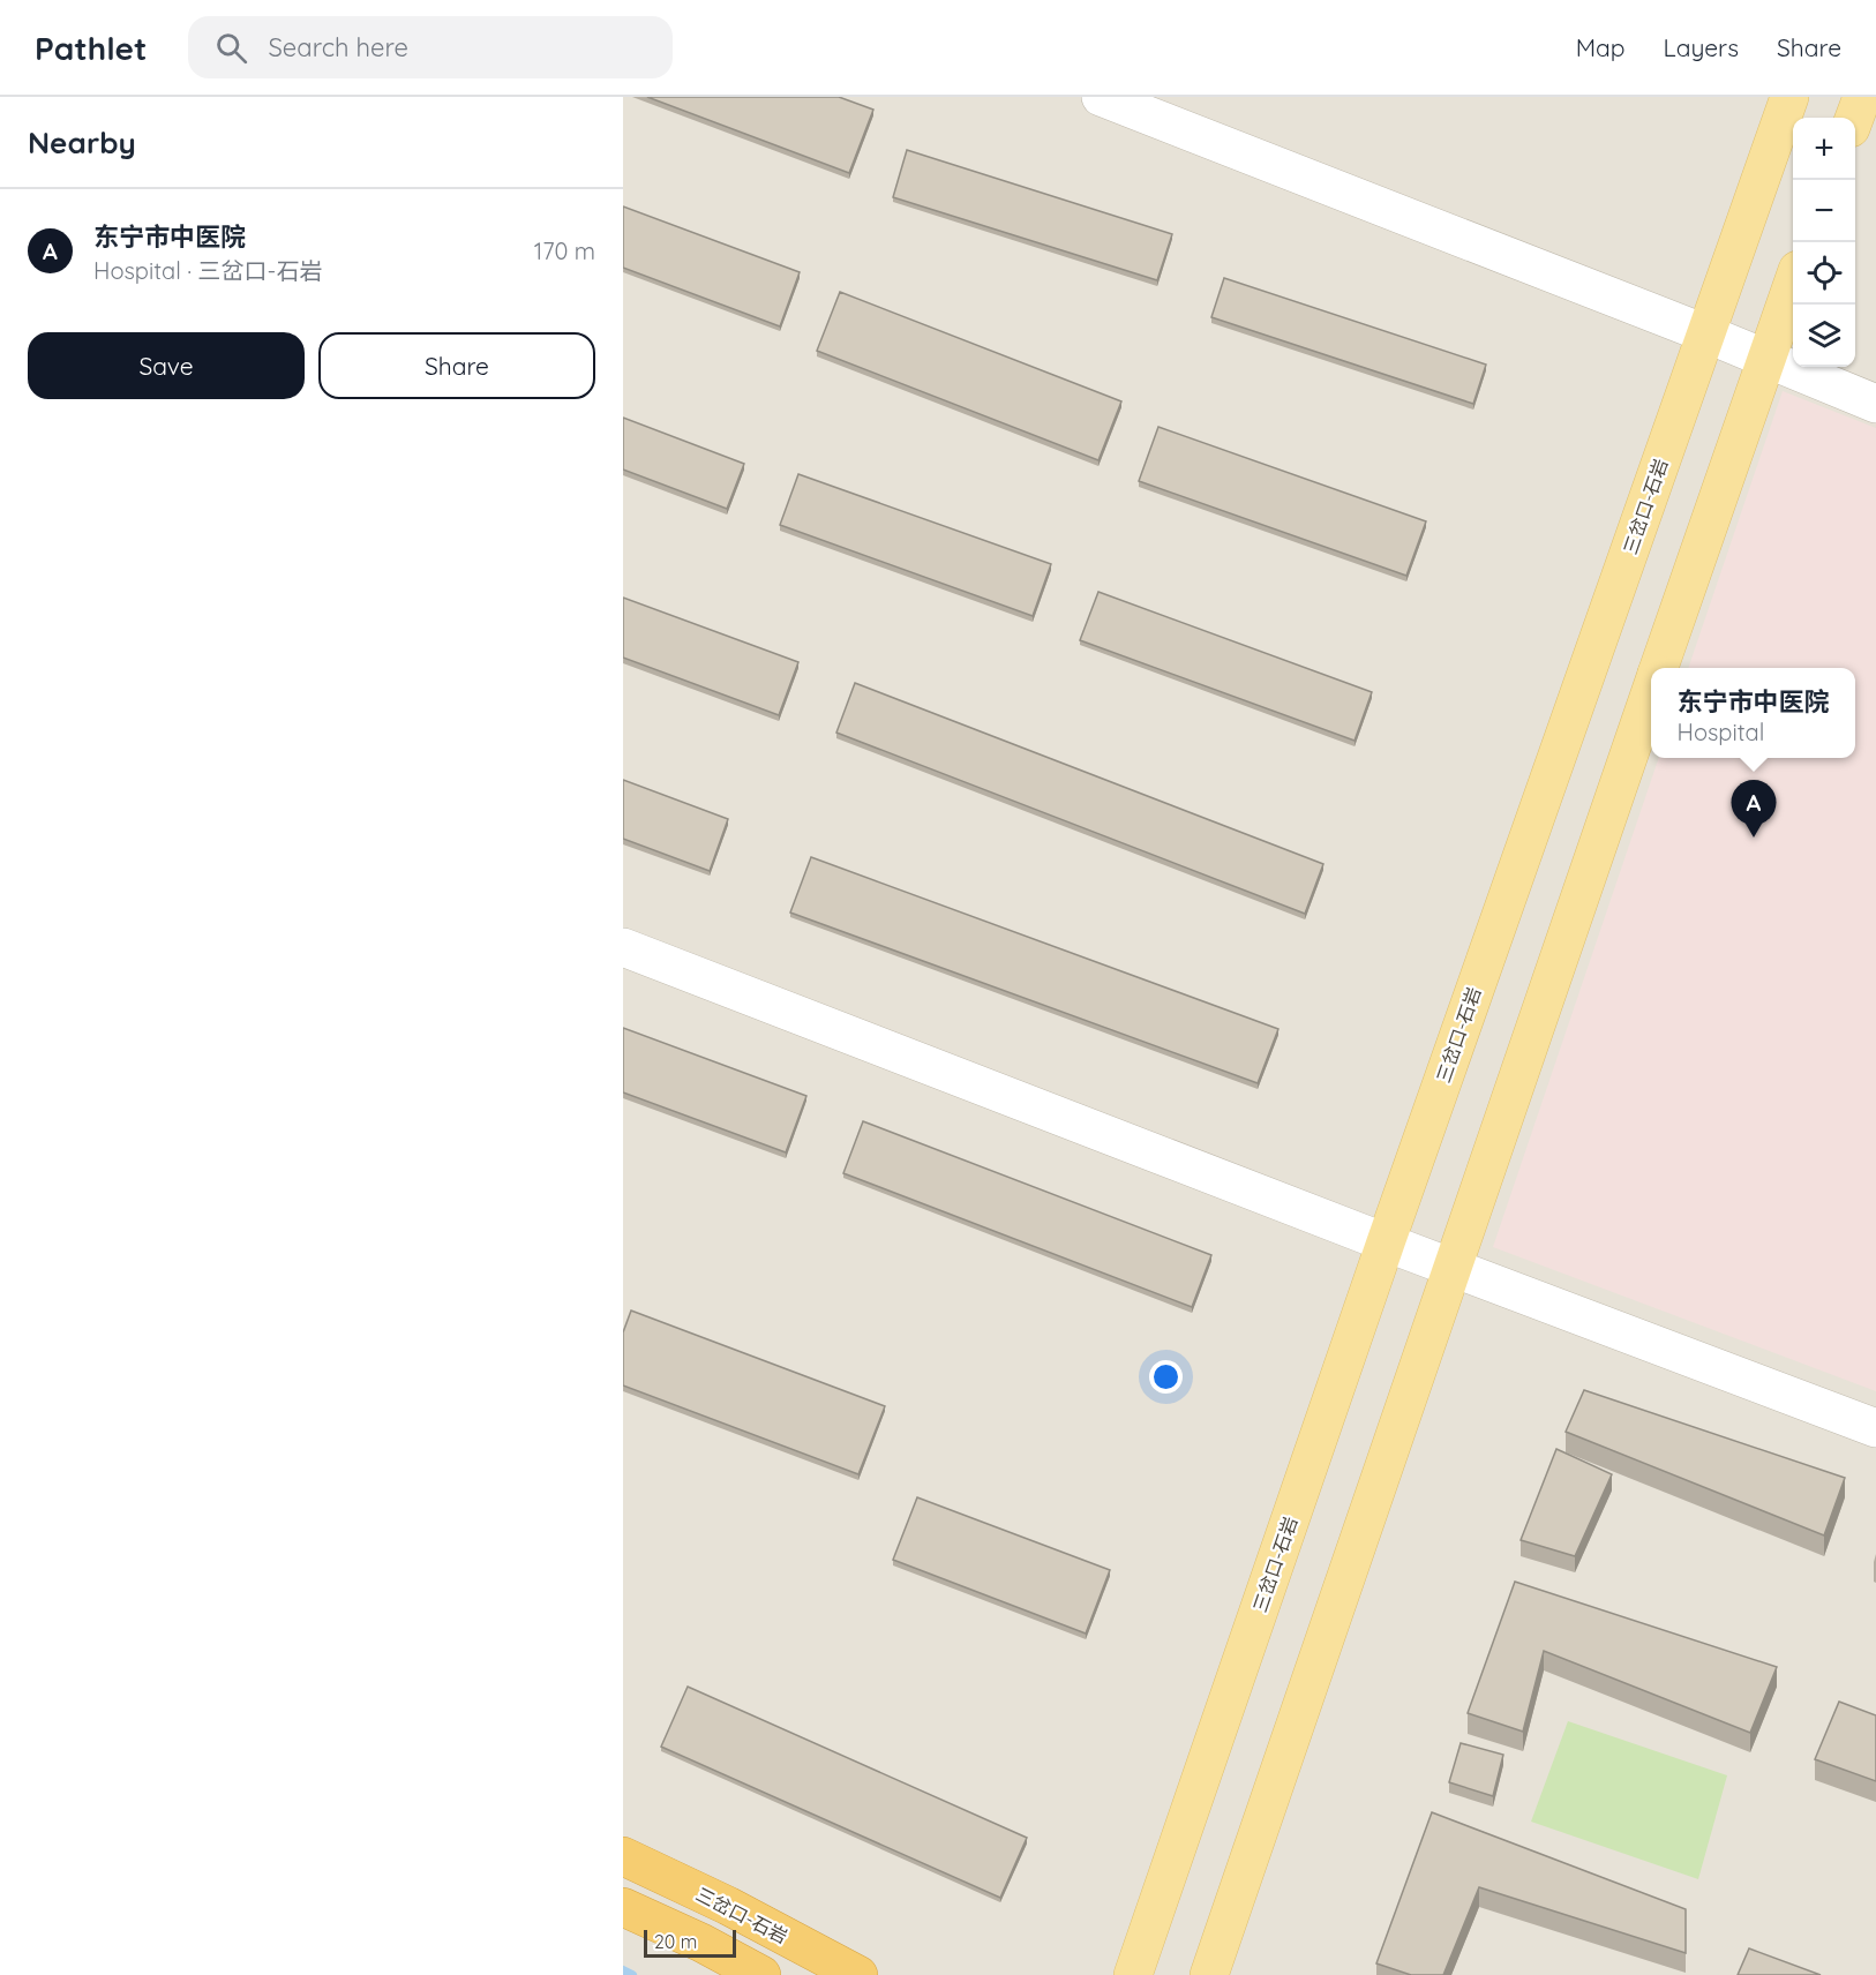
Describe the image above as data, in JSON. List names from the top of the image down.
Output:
{
  "streets": {
    "highway": ["三岔口-石岩"]
  },
  "scale_bar": "20 m",
  "page": {
    "header": "Pathlet",
    "search": "Search here",
    "nav": ["Map", "Layers", "Share"],
    "heading": "Nearby",
    "map_buttons": ["+", "−"],
    "list": [
      {
        "mark": "A",
        "name": "东宁市中医院",
        "note": "Hospital · 三岔口-石岩",
        "value": "170 m"
      }
    ],
    "buttons": ["Save", "Share"],
    "popup": ["东宁市中医院", "Hospital"],
    "pins": "A",
    "scale": "20 m"
  }
}
